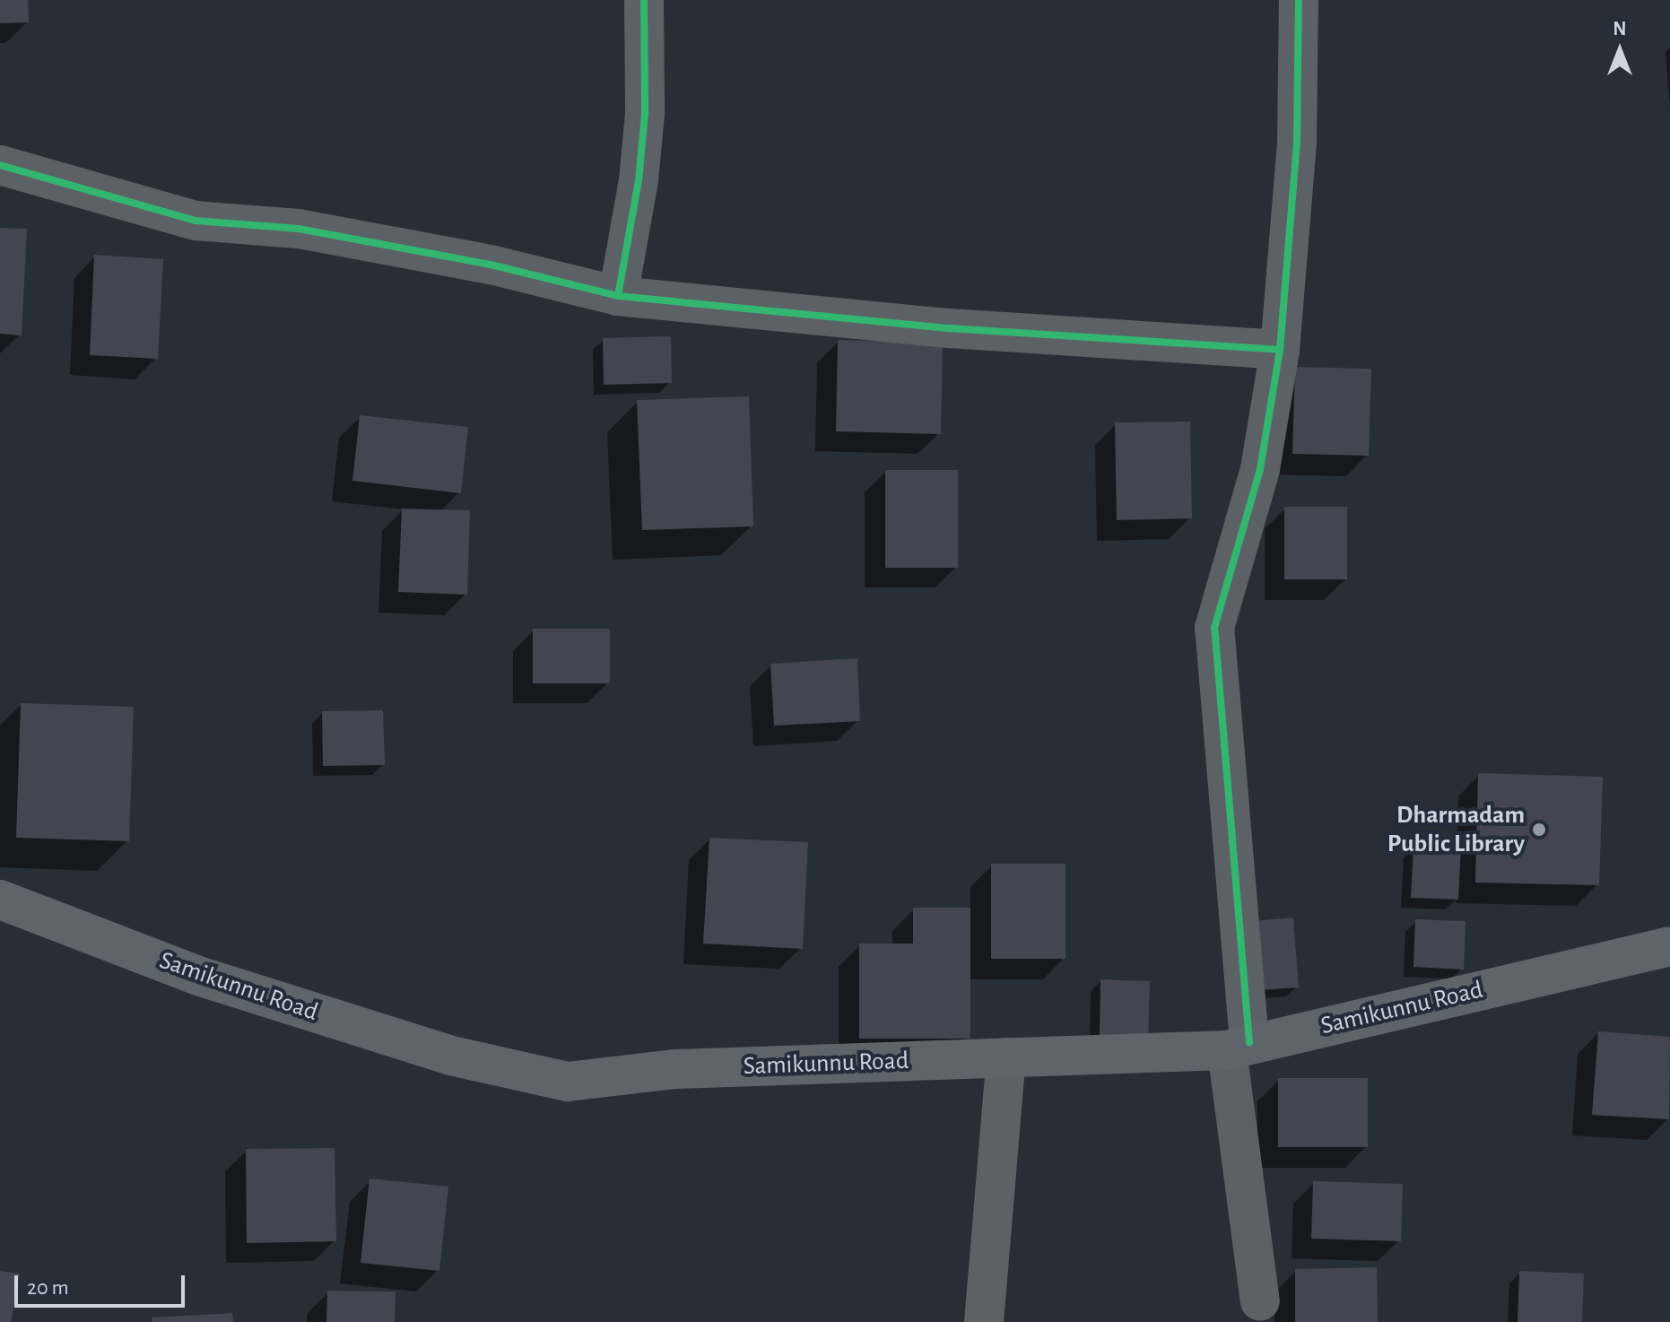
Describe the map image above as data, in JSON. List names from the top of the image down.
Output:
{
  "streets": {
    "main road": ["Samikunnu Road"]
  },
  "places": ["Dharmadam Public Library"],
  "scale_bar": "20 m",
  "north": "top"
}
